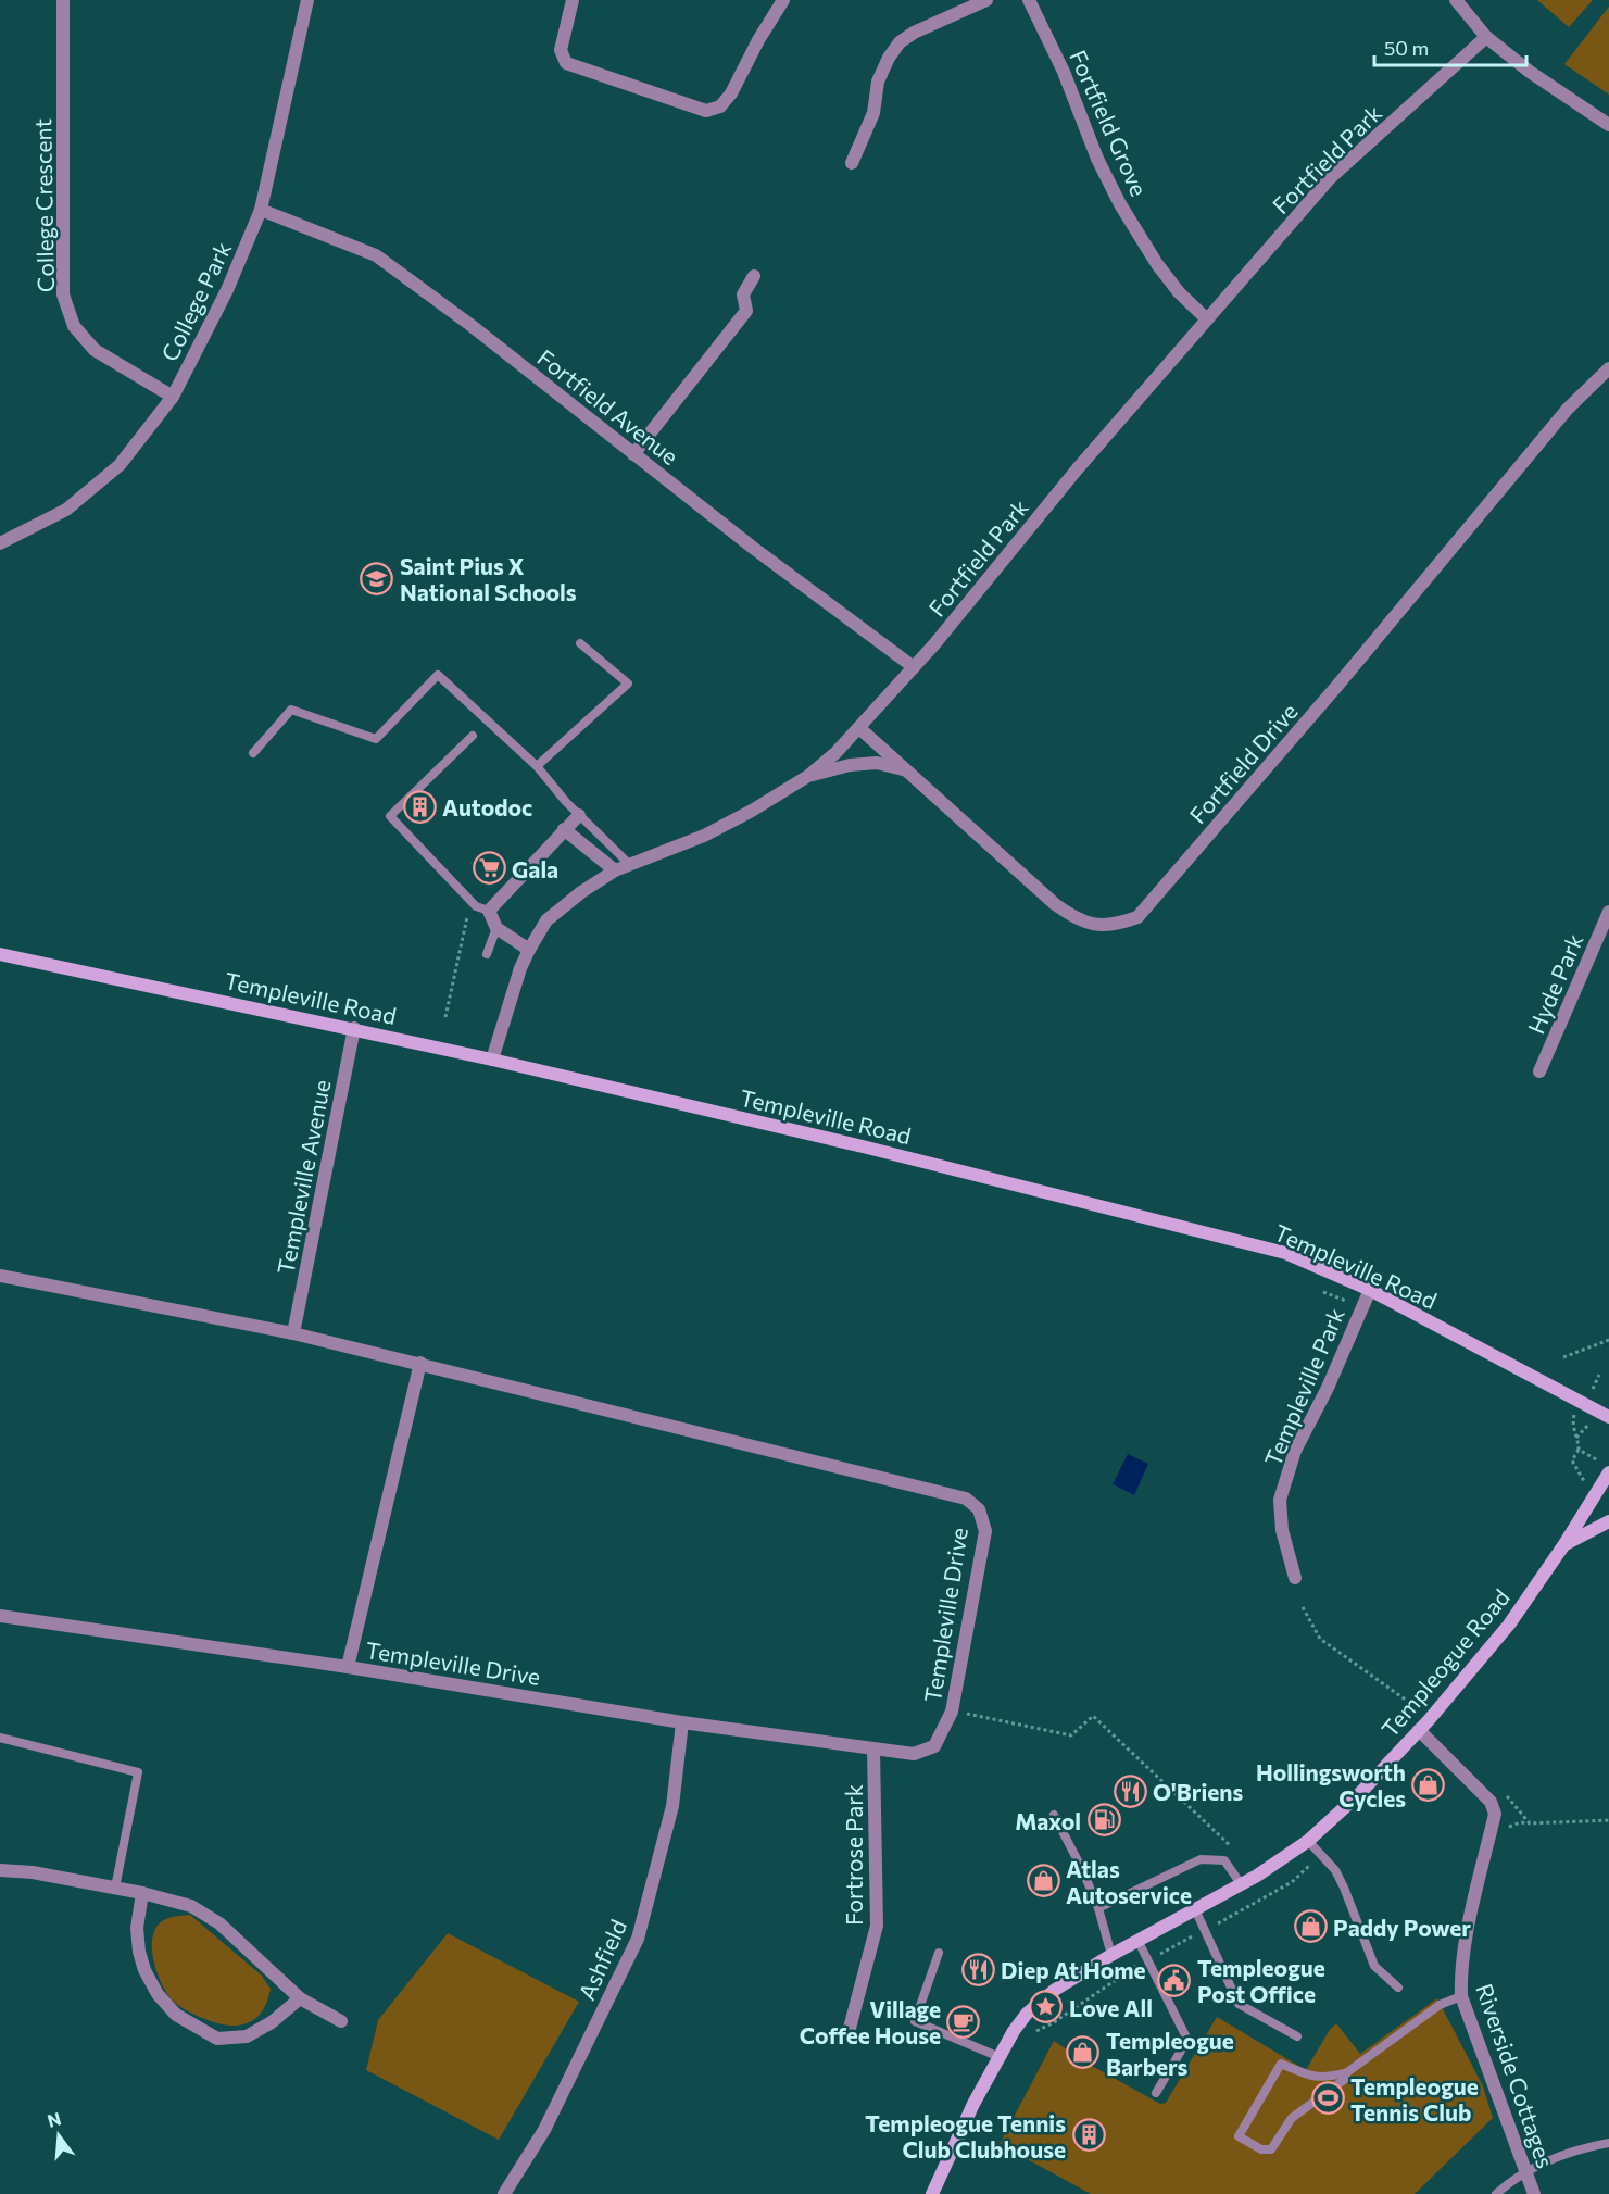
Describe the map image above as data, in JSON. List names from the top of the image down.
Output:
{
  "streets": {
    "main road": ["Templeville Road", "Templeogue Road"],
    "street": [
      "Fortfield Grove",
      "Fortfield Park",
      "College Crescent",
      "College Park",
      "Fortfield Avenue",
      "Fortfield Drive",
      "Hyde Park",
      "Templeville Avenue",
      "Templeville Park",
      "Templeville Drive",
      "Fortrose Park",
      "Ashfield",
      "Riverside Cottages"
    ]
  },
  "crossings": [
    ["Fortfield Grove", "Fortfield Park"],
    ["Fortfield Park", "Fortfield Avenue"],
    ["Fortfield Park", "Fortfield Drive"],
    ["Fortfield Park", "Templeville Road"],
    ["College Crescent", "College Park"],
    ["College Park", "Fortfield Avenue"],
    ["Templeville Road", "Templeville Avenue"],
    ["Templeville Road", "Templeville Park"],
    ["Templeville Avenue", "Templeville Drive"],
    ["Templeville Drive", "Fortrose Park"],
    ["Templeville Drive", "Ashfield"],
    ["Templeogue Road", "Riverside Cottages"]
  ],
  "places": {
    "school or university": ["Saint Pius X National Schools"],
    "building": ["Autodoc", "Templeogue Tennis Club Clubhouse"],
    "supermarket": ["Gala"],
    "shop": [
      "Hollingsworth Cycles",
      "Atlas Autoservice",
      "Paddy Power",
      "Templeogue Barbers"
    ],
    "restaurant": ["O'Briens", "Diep At Home"],
    "fuel station": ["Maxol"],
    "public building": ["Templeogue Post Office"],
    "place": ["Love All"],
    "cafe": ["Village Coffee House"],
    "sports": ["Templeogue Tennis Club"]
  },
  "scale_bar": "50 m",
  "north": "top"
}
